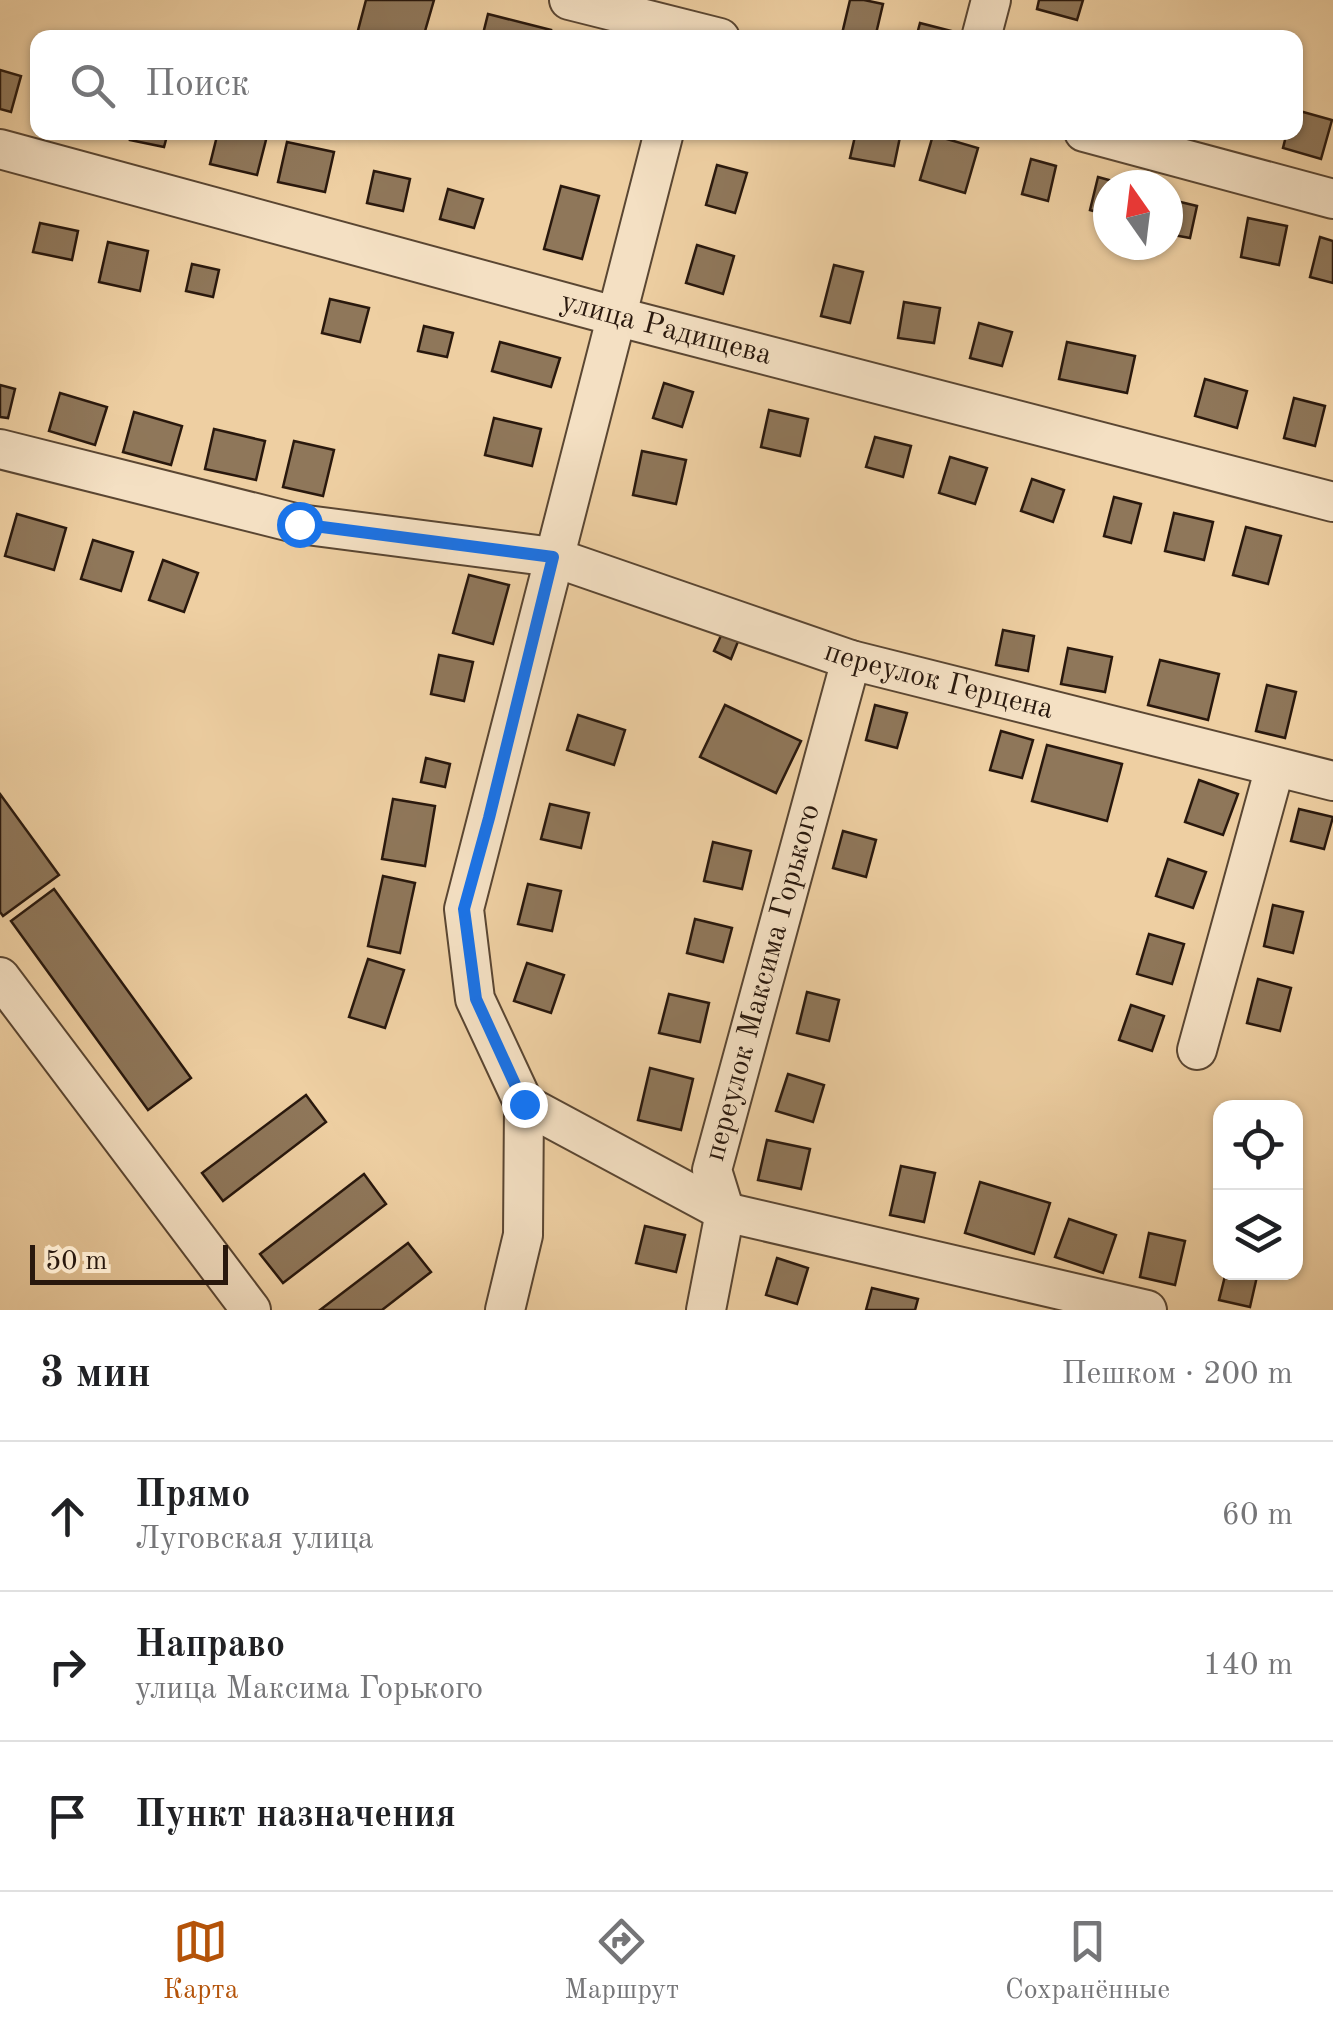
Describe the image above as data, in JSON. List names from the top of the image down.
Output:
{
  "streets": {
    "street": ["улица Радищева", "переулок Герцена", "переулок Максима Горького"]
  },
  "crossings": [
    ["переулок Герцена", "переулок Максима Горького"]
  ],
  "scale_bar": "50 m",
  "north": "top",
  "page": {
    "search": "Поиск",
    "scale": "50 m",
    "heading": ["3 мин", "Пешком · 200 m"],
    "list": [
      ["Прямо", "Луговская улица", "60 m"],
      ["Направо", "улица Максима Горького", "140 m"],
      "Пункт назначения"
    ],
    "nav": ["Карта", "Маршрут", "Сохранённые"]
  }
}
